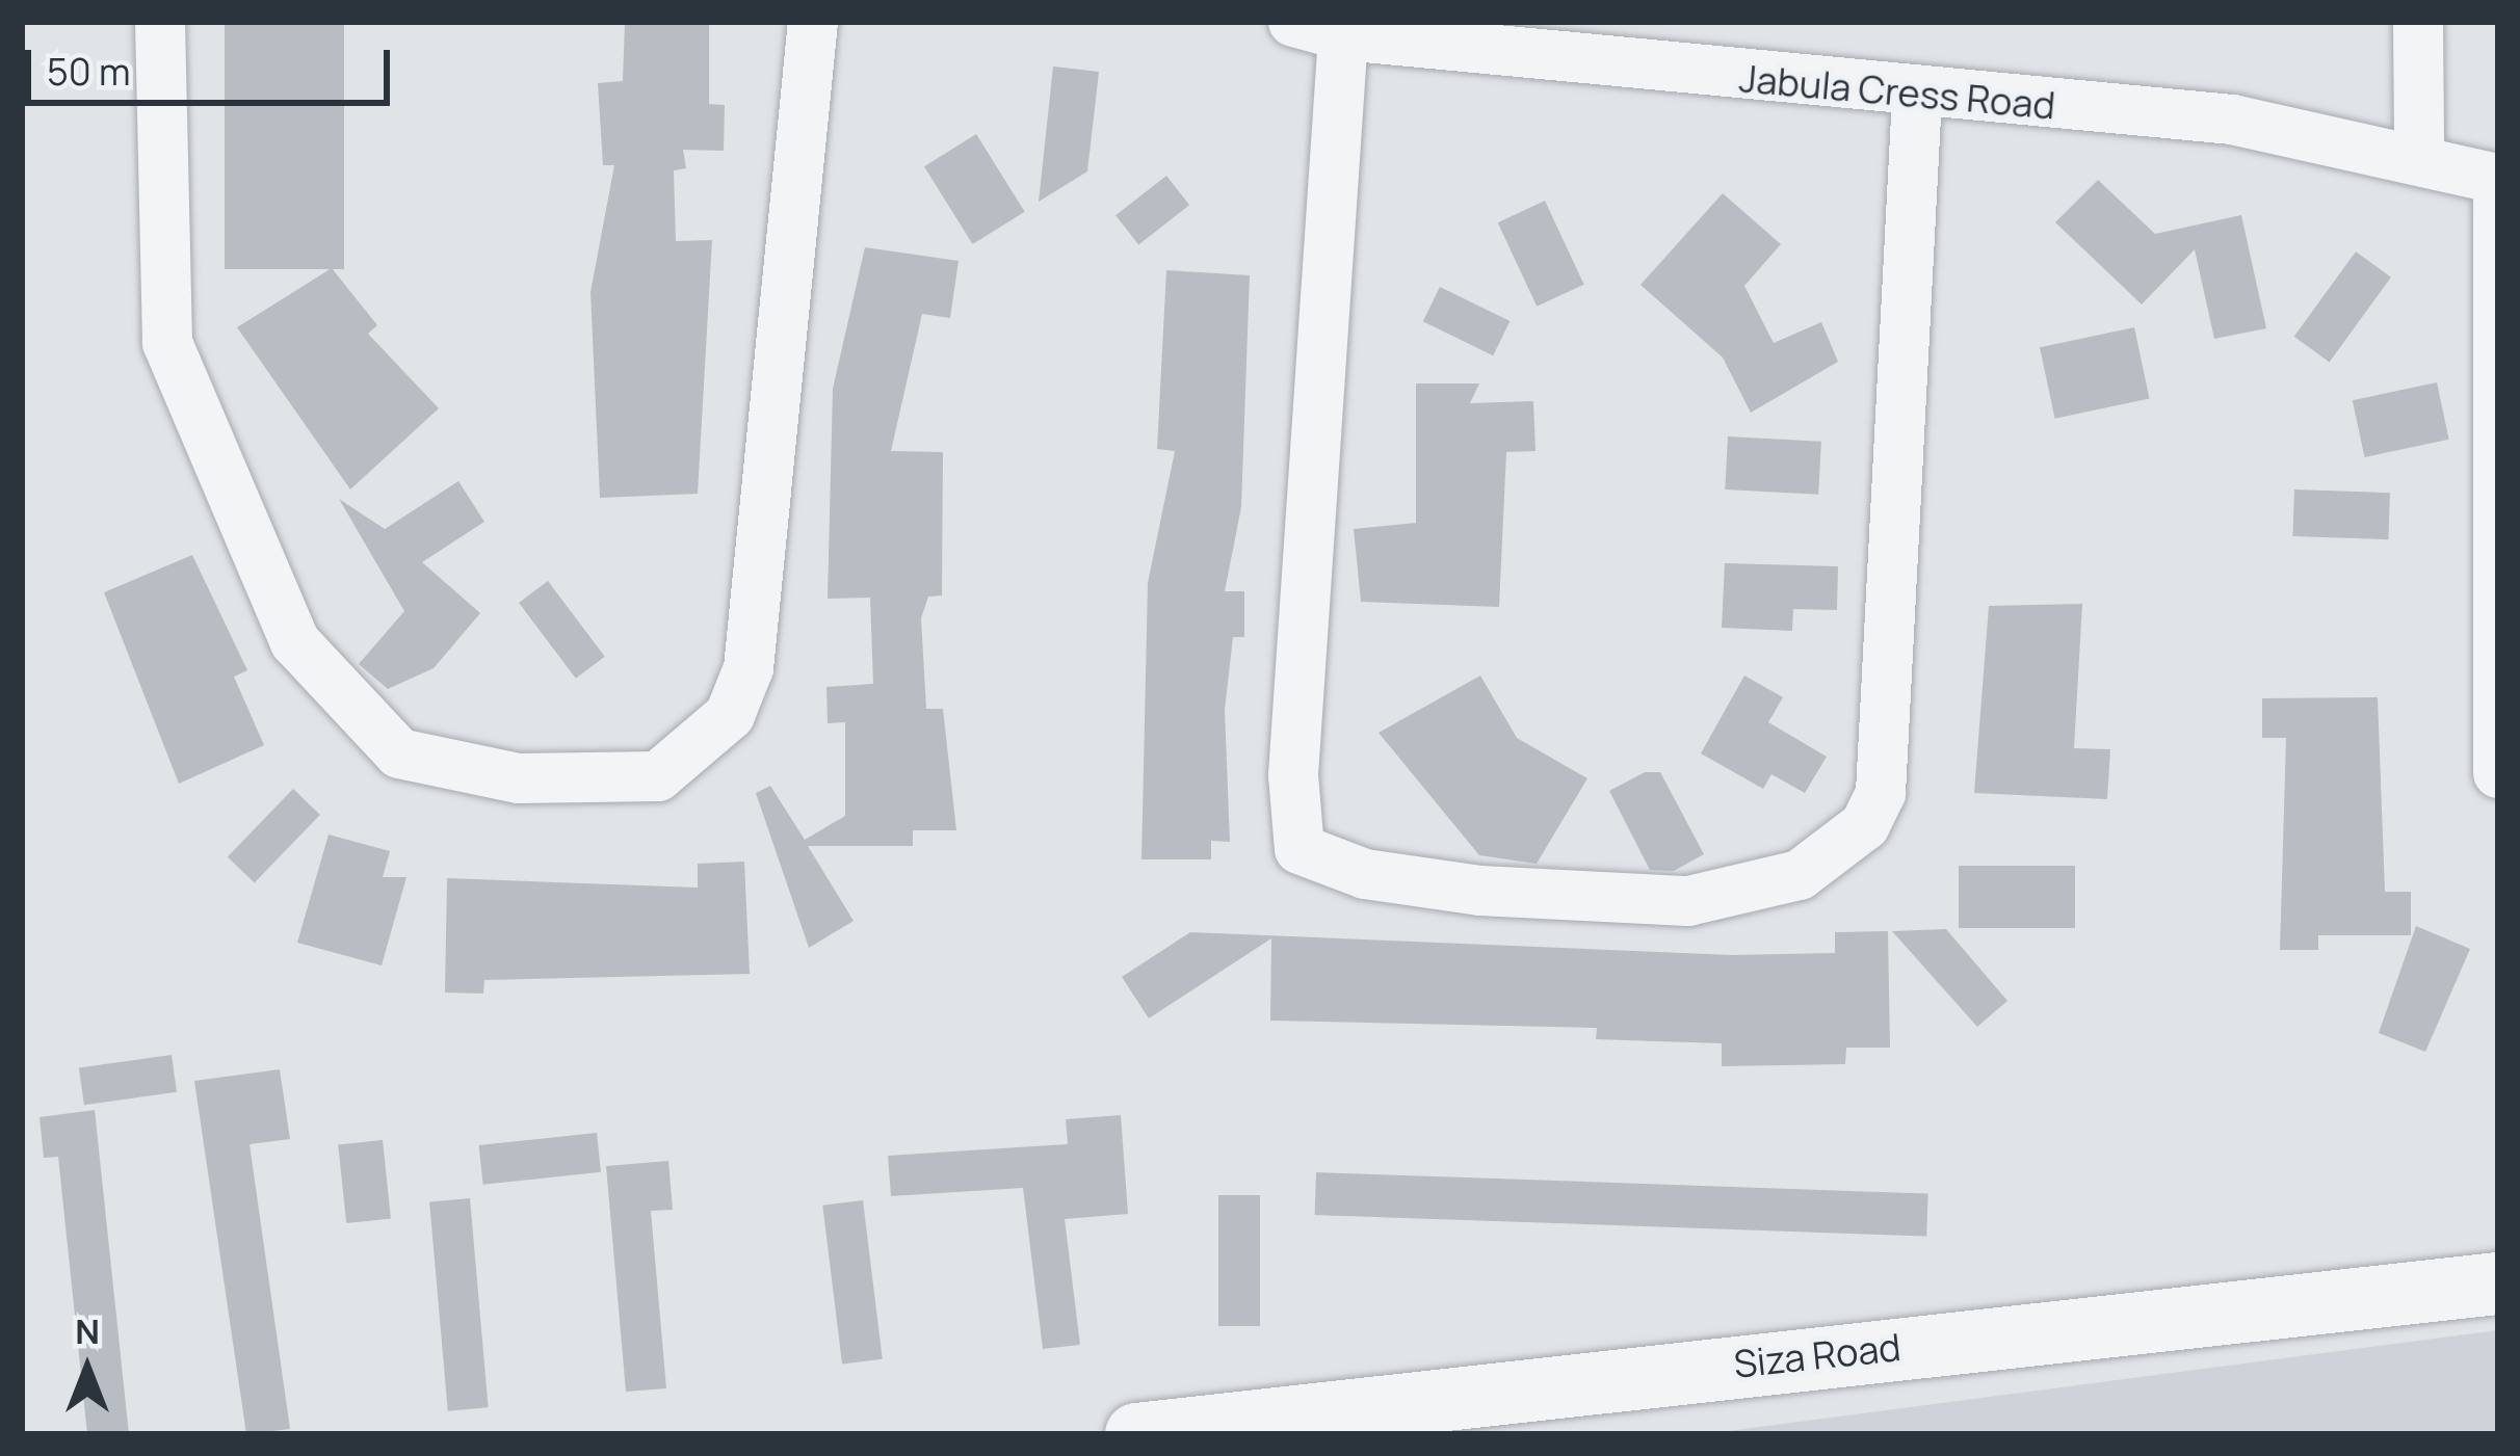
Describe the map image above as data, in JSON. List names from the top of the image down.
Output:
{
  "streets": {
    "street": ["Jabula Cress Road", "Siza Road"]
  },
  "scale_bar": "50 m",
  "north": "top"
}
